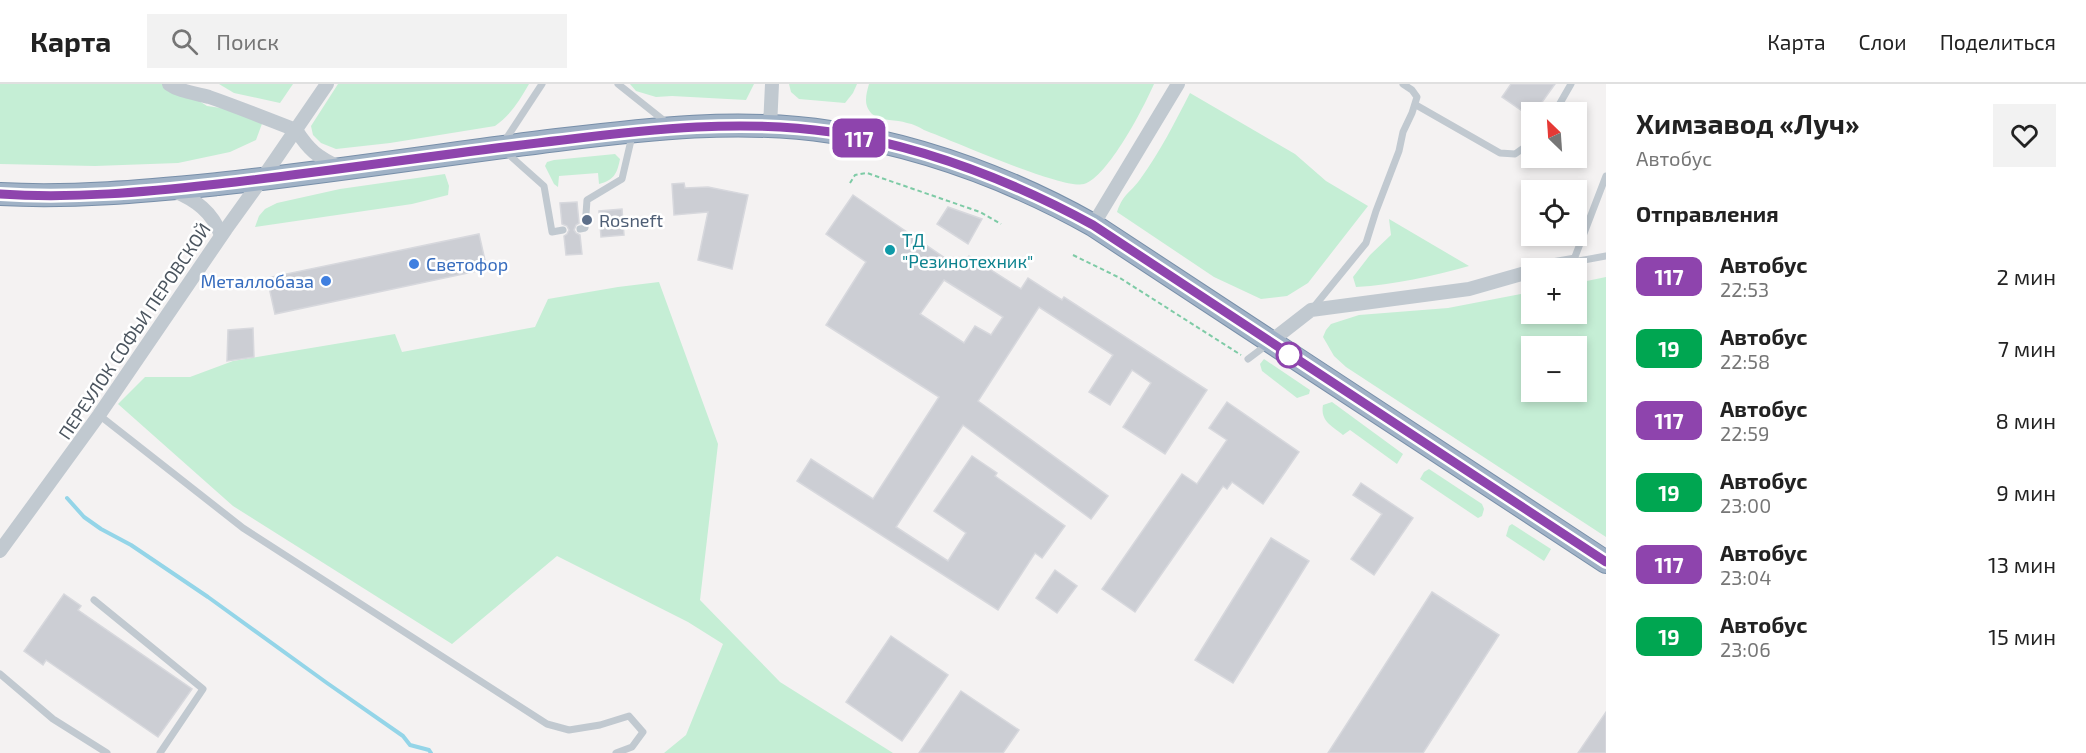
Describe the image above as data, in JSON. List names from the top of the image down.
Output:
{
  "streets": {
    "street": ["ПЕРЕУЛОК СОФЬИ ПЕРОВСКОЙ"]
  },
  "places": [
    "Rosneft",
    "ТД \"Резинотехник\"",
    "Светофор",
    "Металлобаза"
  ],
  "lines": ["bus line 117"],
  "north": "top left",
  "page": {
    "header": "Карта",
    "search": "Поиск",
    "nav": ["Карта", "Слои", "Поделиться"],
    "on_map": "117",
    "heading": [
      ["Химзавод «Луч»", "Автобус"],
      "Отправления"
    ],
    "map_buttons": ["+", "−"],
    "list": [
      {
        "mark": "117",
        "name": "Автобус",
        "note": "22:53",
        "value": "2 мин"
      },
      {
        "mark": "19",
        "name": "Автобус",
        "note": "22:58",
        "value": "7 мин"
      },
      {
        "mark": "117",
        "name": "Автобус",
        "note": "22:59",
        "value": "8 мин"
      },
      {
        "mark": "19",
        "name": "Автобус",
        "note": "23:00",
        "value": "9 мин"
      },
      {
        "mark": "117",
        "name": "Автобус",
        "note": "23:04",
        "value": "13 мин"
      },
      {
        "mark": "19",
        "name": "Автобус",
        "note": "23:06",
        "value": "15 мин"
      }
    ]
  }
}
